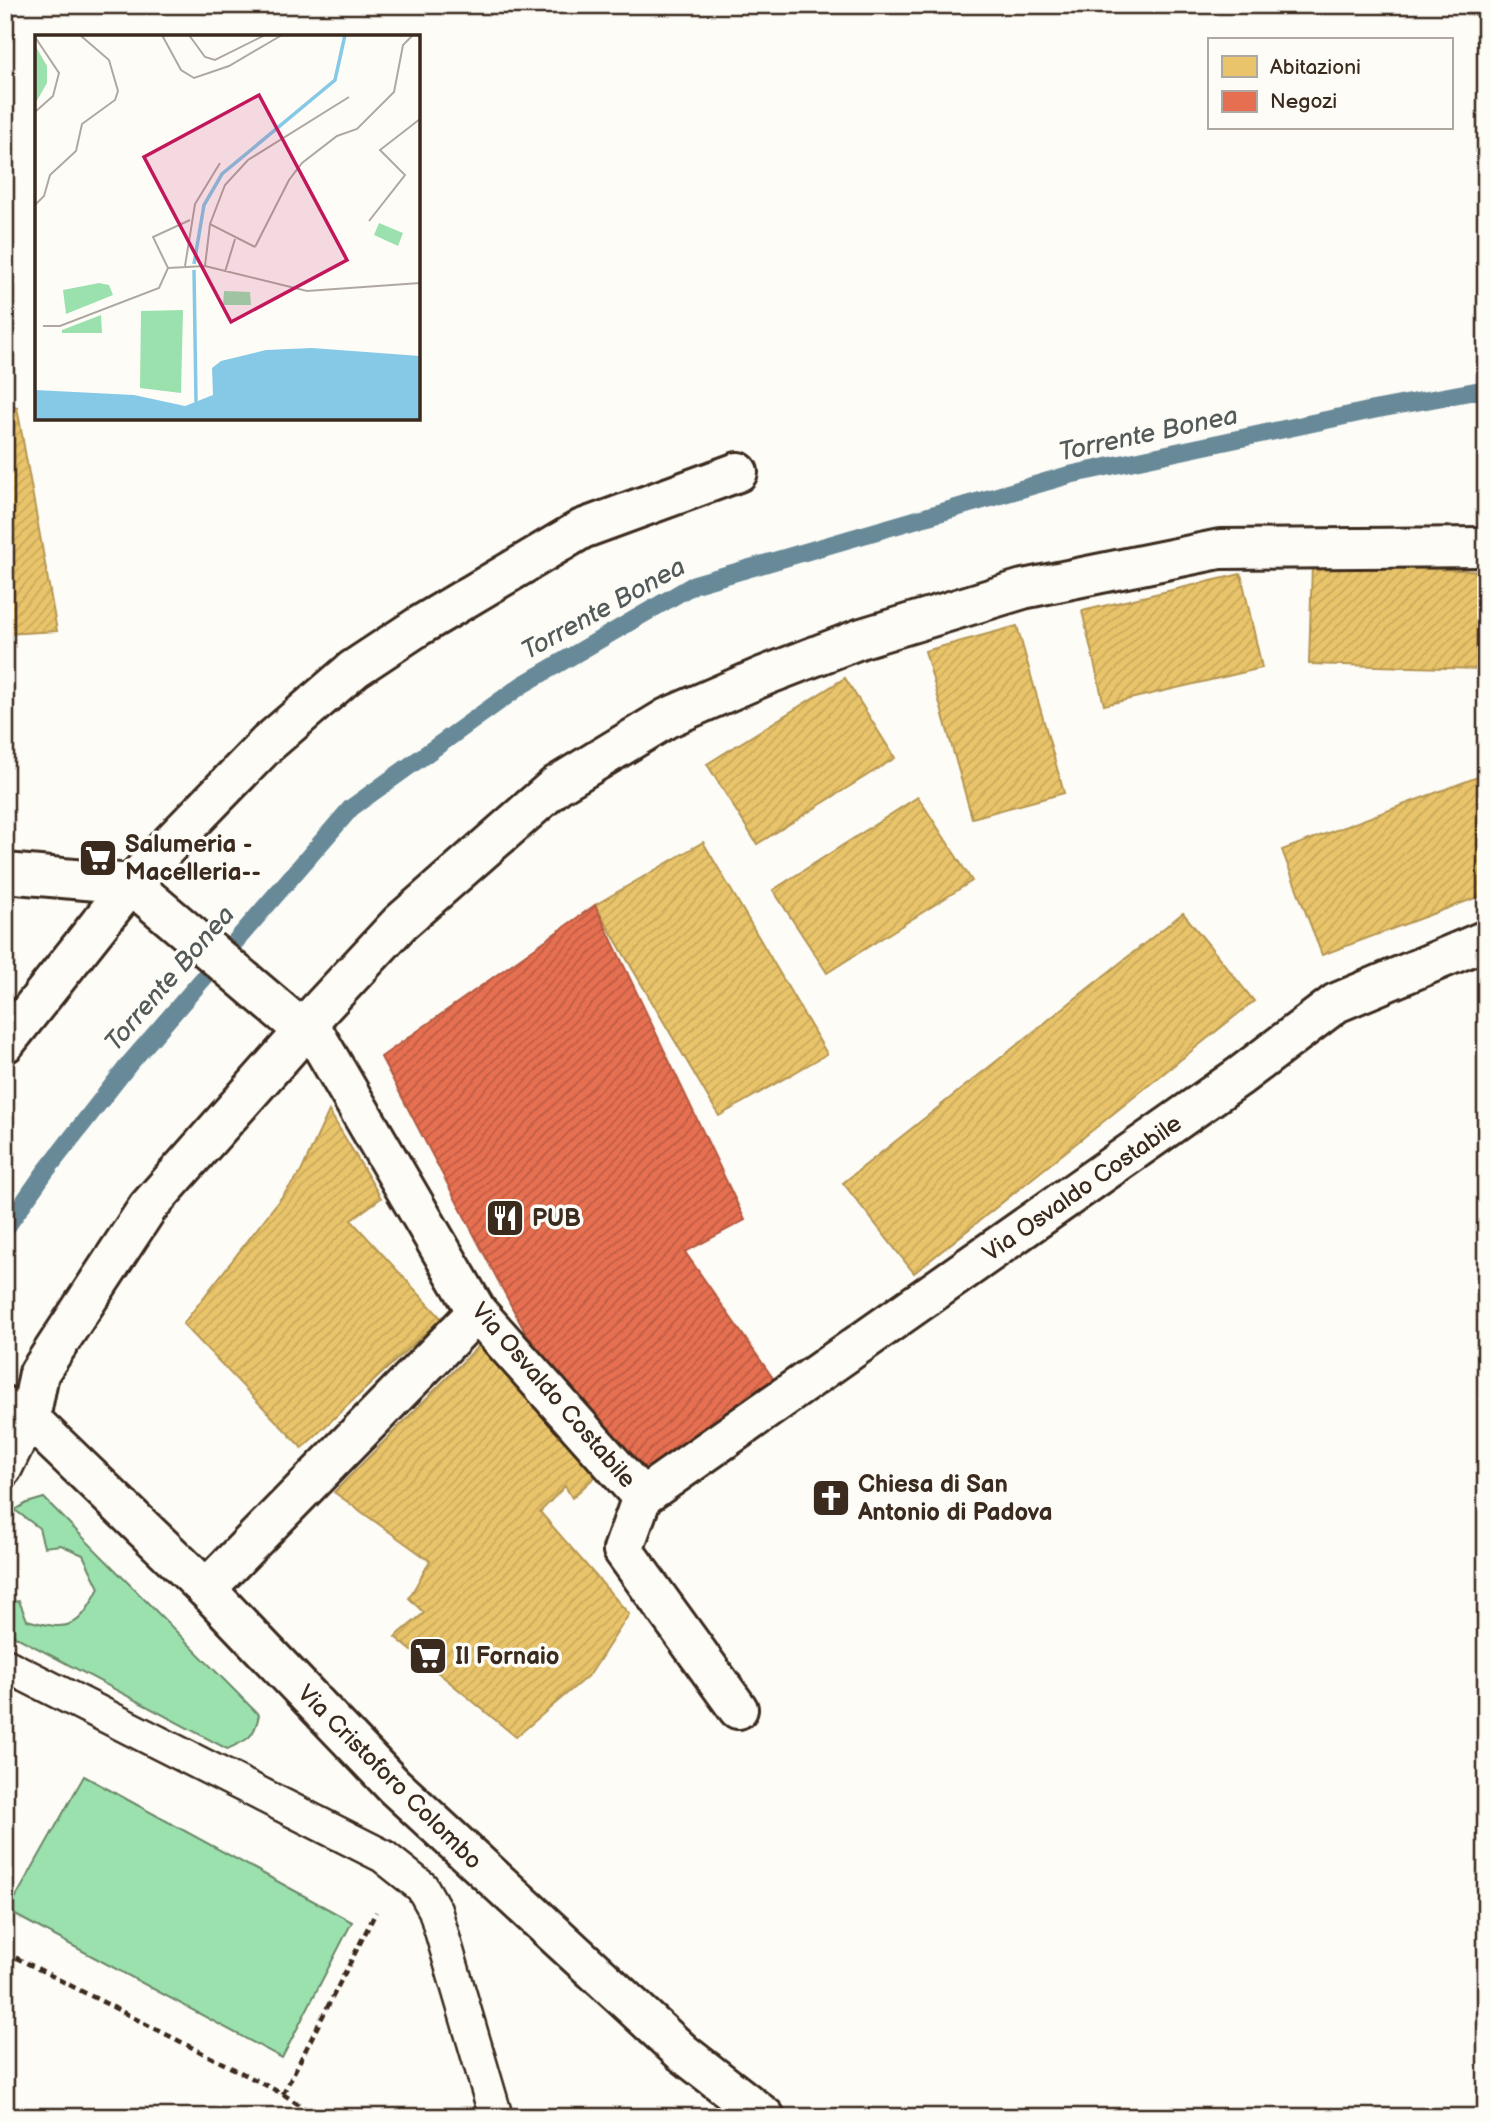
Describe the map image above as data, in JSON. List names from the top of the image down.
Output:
{
  "streets": {
    "street": ["Via Osvaldo Costabile", "Via Cristoforo Colombo"]
  },
  "water": ["Torrente Bonea"],
  "places": {
    "supermarket": ["Salumeria - Macelleria--", "Il Fornaio"],
    "restaurant": ["PUB"],
    "church": ["Chiesa di San Antonio di Padova"]
  },
  "legend": ["Abitazioni", "Negozi"]
}
